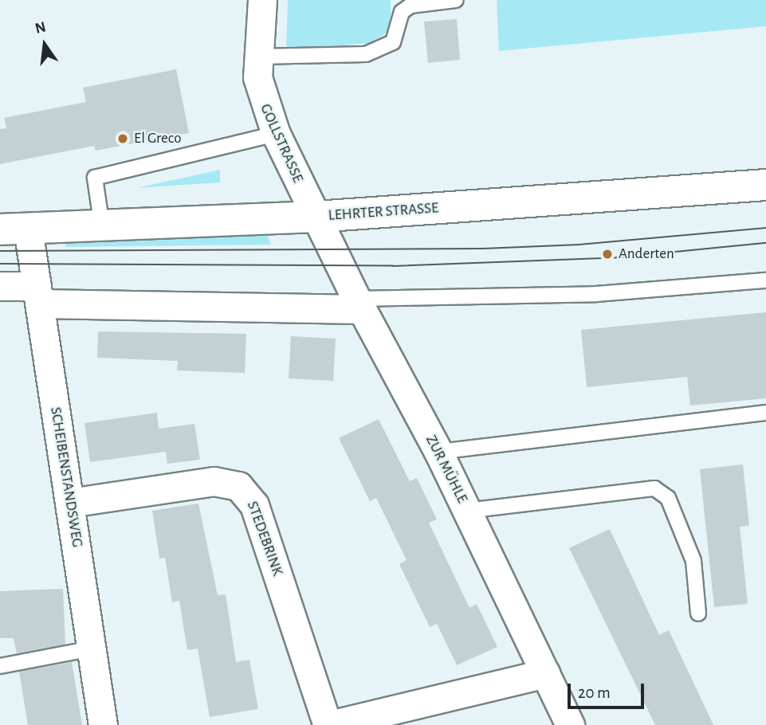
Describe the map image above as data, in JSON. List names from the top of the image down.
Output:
{
  "streets": {
    "main road": ["LEHRTER STRASSE"],
    "street": [
      "GOLLSTRASSE",
      "ZUR MÜHLE",
      "SCHEIBENSTANDSWEG",
      "STEDEBRINK"
    ]
  },
  "crossings": [
    ["GOLLSTRASSE", "LEHRTER STRASSE"],
    ["GOLLSTRASSE", "ZUR MÜHLE"],
    ["LEHRTER STRASSE", "ZUR MÜHLE"],
    ["LEHRTER STRASSE", "SCHEIBENSTANDSWEG"],
    ["ZUR MÜHLE", "STEDEBRINK"],
    ["SCHEIBENSTANDSWEG", "STEDEBRINK"]
  ],
  "places": ["El Greco", "Anderten"],
  "scale_bar": "20 m",
  "north": "top"
}
